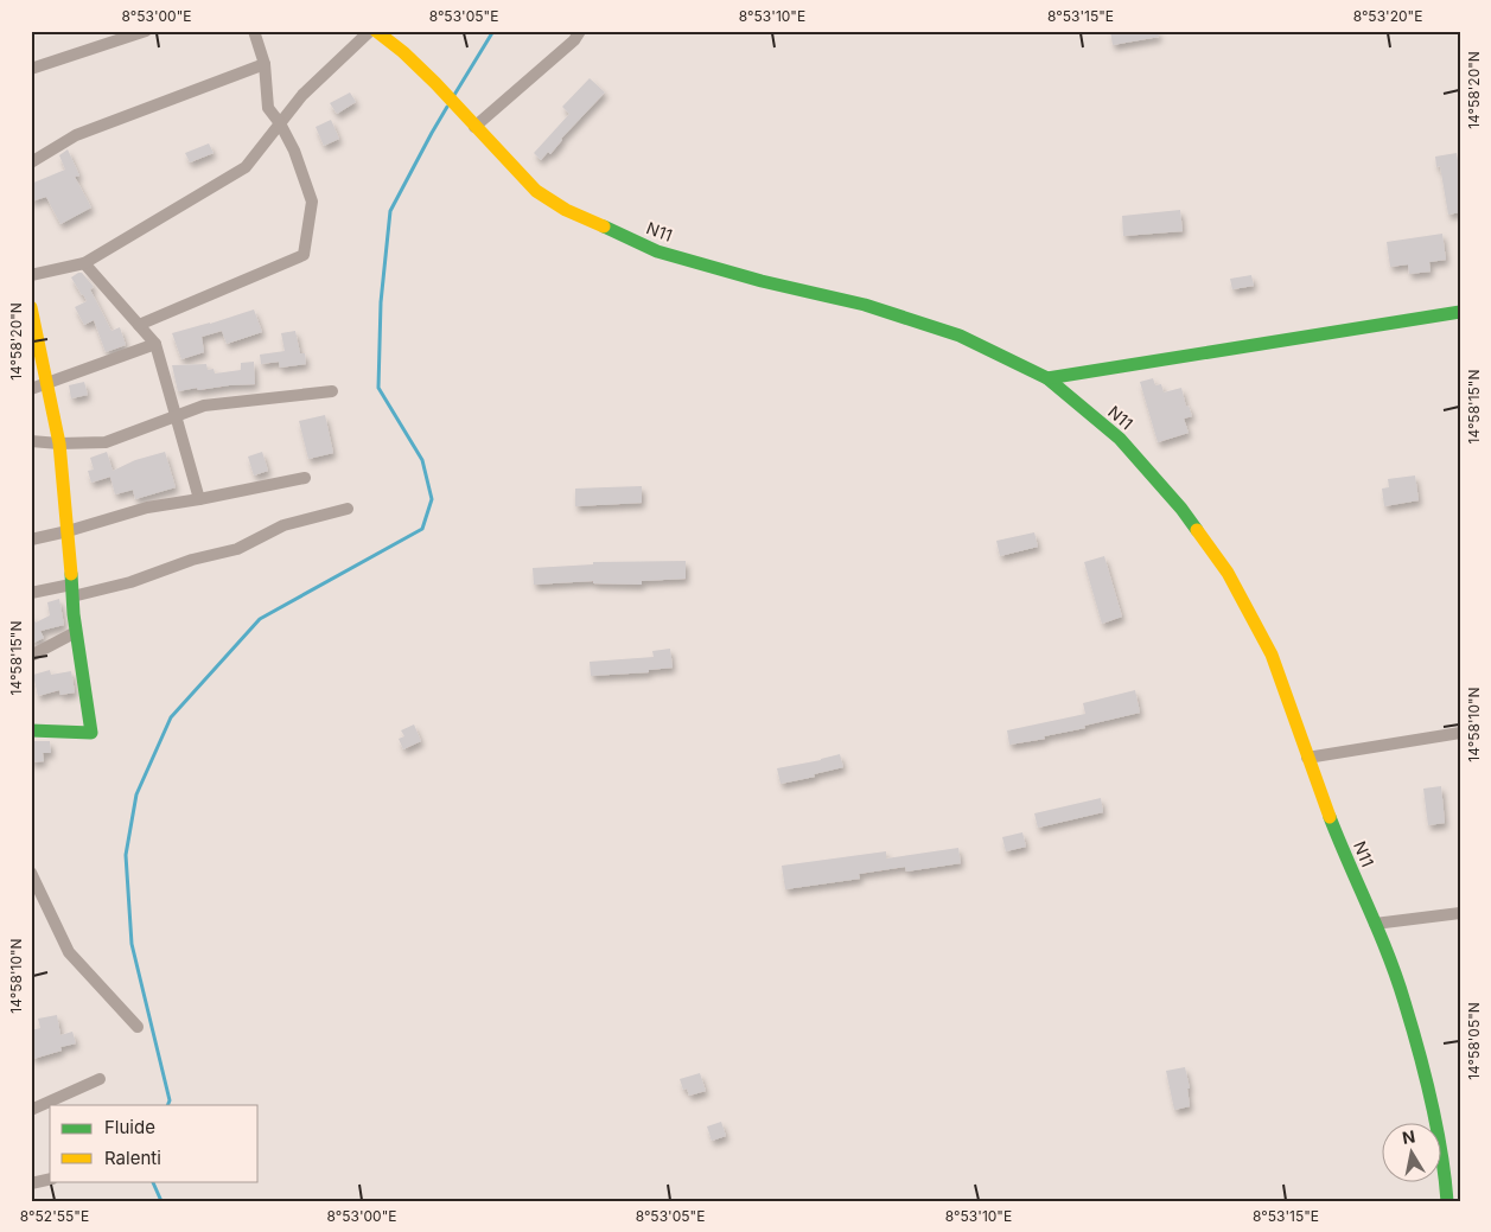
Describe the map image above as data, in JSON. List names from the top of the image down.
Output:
{
  "streets": {
    "main road": ["N11"]
  },
  "legend": ["Fluide", "Ralenti"],
  "north": "top",
  "coordinates": [
    "8°53'00\"E",
    "8°53'05\"E",
    "8°53'10\"E",
    "8°53'15\"E",
    "8°53'20\"E",
    "14°58'20\"N",
    "14°58'15\"N",
    "14°58'10\"N",
    "14°58'05\"N",
    "8°52'55\"E"
  ]
}
